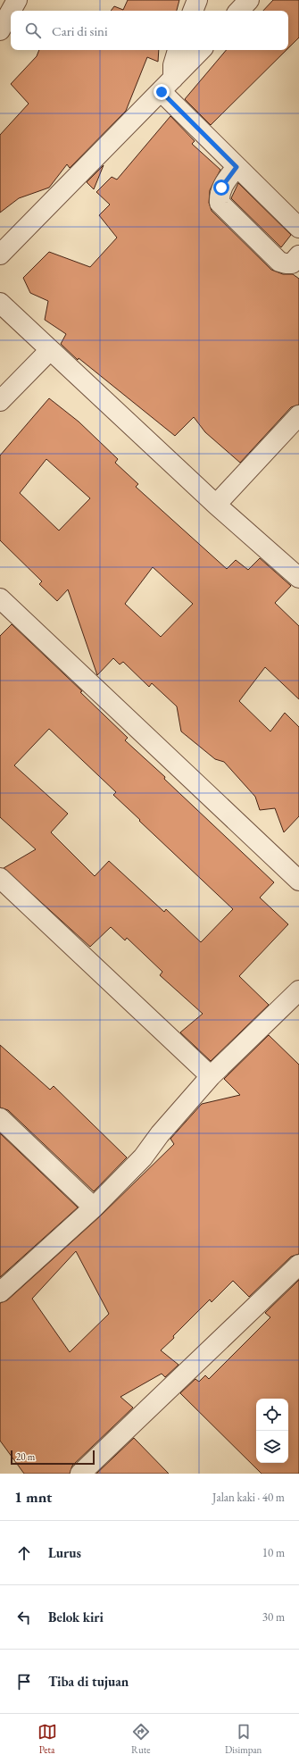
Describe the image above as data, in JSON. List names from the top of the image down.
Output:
{
  "scale_bar": "20 m",
  "page": {
    "search": "Cari di sini",
    "scale": "20 m",
    "heading": ["1 mnt", "Jalan kaki · 40 m"],
    "list": [
      ["Lurus", "10 m"],
      ["Belok kiri", "30 m"],
      "Tiba di tujuan"
    ],
    "nav": ["Peta", "Rute", "Disimpan"]
  }
}
